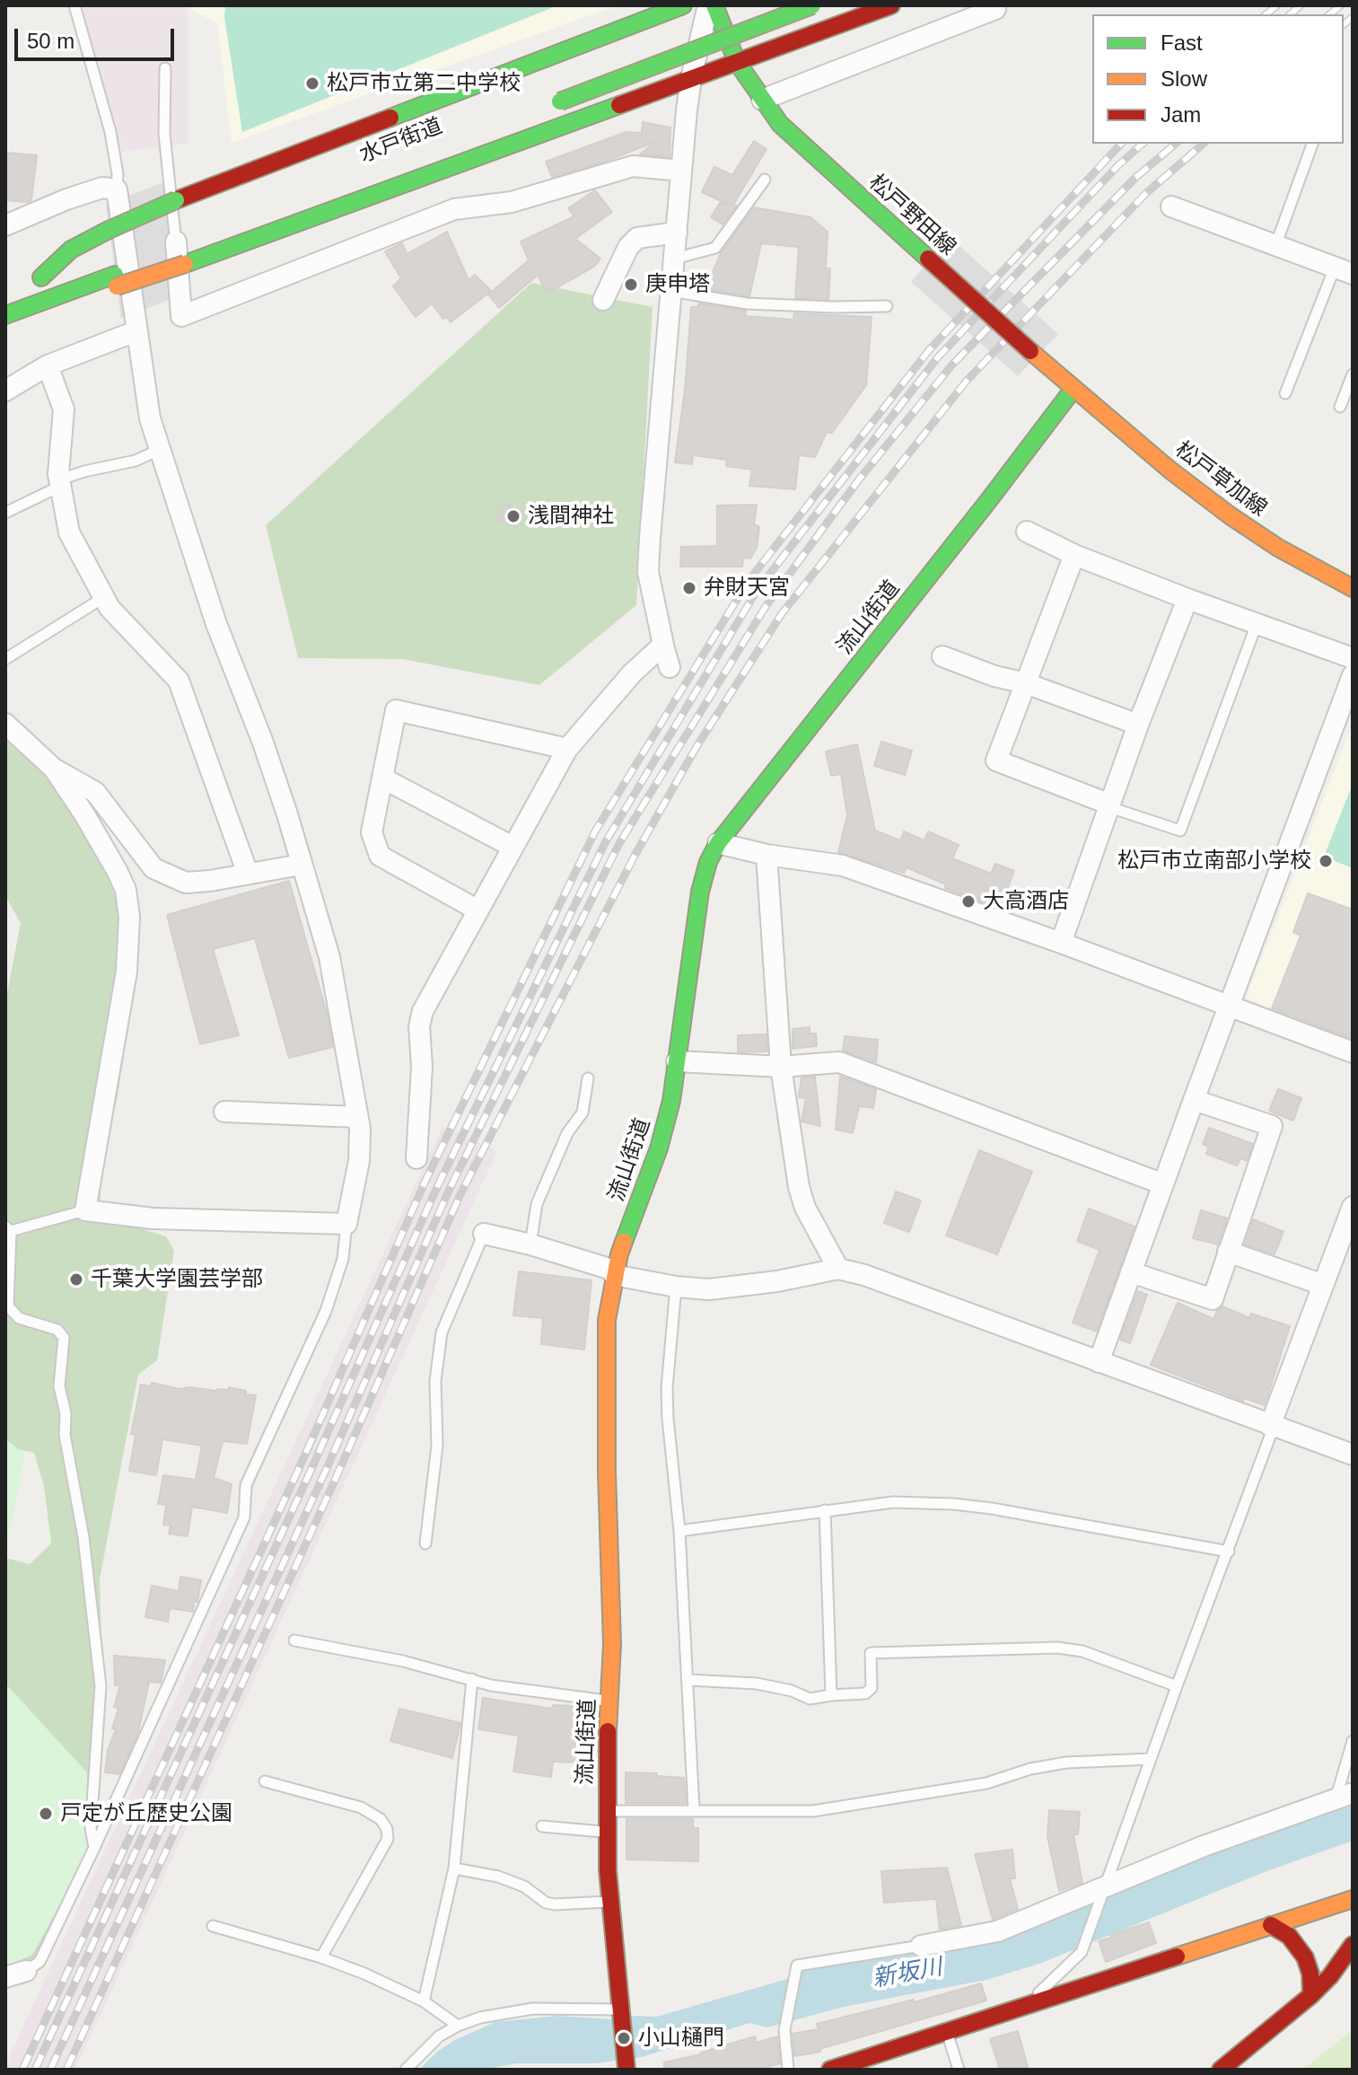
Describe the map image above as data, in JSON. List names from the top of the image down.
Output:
{
  "streets": {
    "main road": ["松戸野田線", "松戸草加線", "流山街道"]
  },
  "crossings": [
    ["松戸野田線", "松戸草加線"],
    ["松戸野田線", "流山街道"],
    ["松戸草加線", "流山街道"]
  ],
  "water": ["新坂川"],
  "places": [
    "松戸市立第二中学校",
    "庚申塔",
    "浅間神社",
    "弁財天宮",
    "松戸市立南部小学校",
    "大高酒店",
    "千葉大学園芸学部",
    "戸定が丘歴史公園",
    "小山樋門"
  ],
  "legend": ["Fast", "Slow", "Jam"],
  "scale_bar": "50 m"
}
